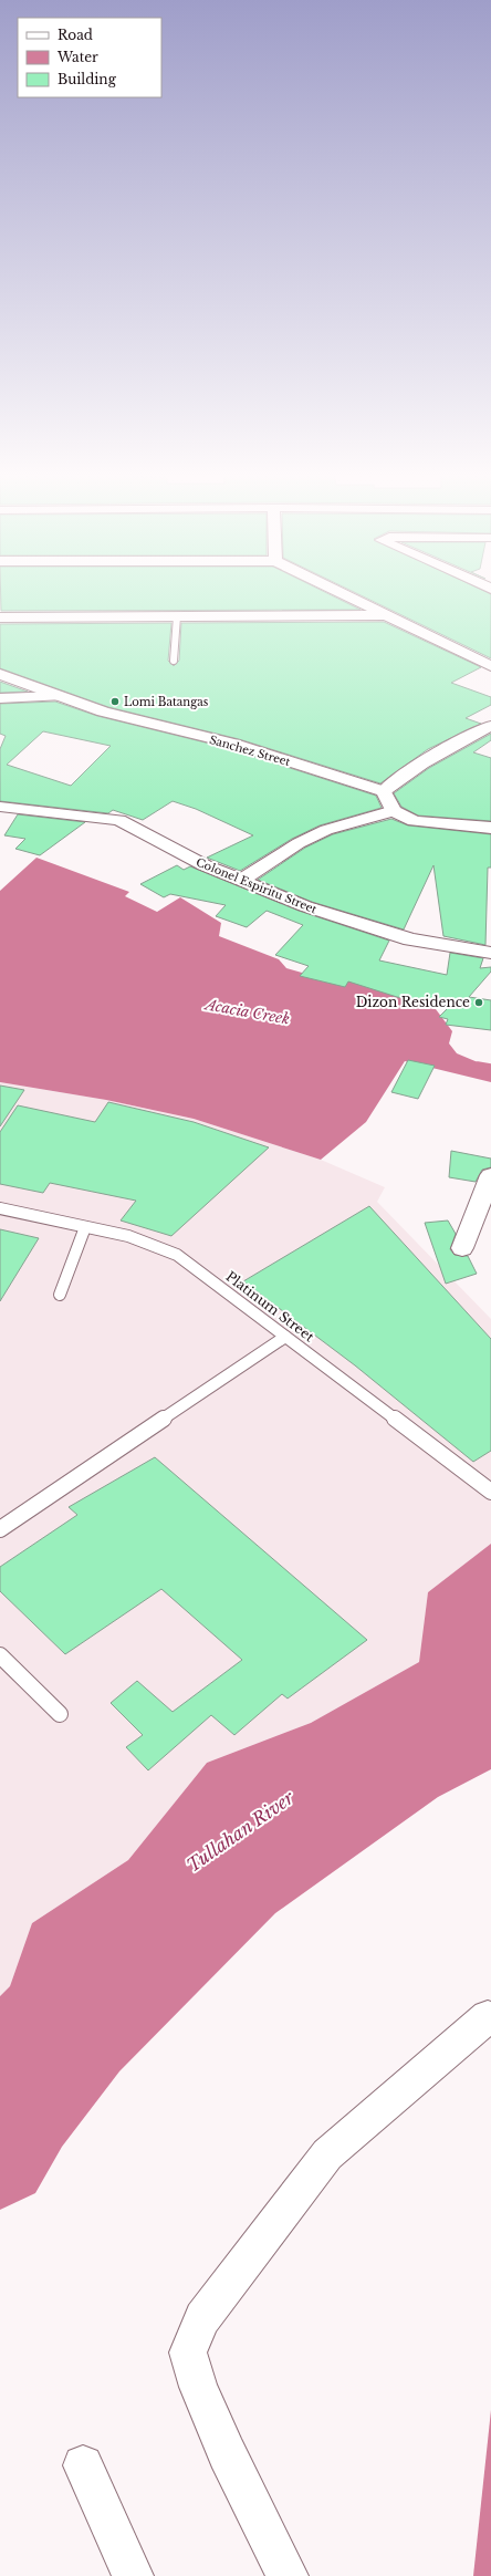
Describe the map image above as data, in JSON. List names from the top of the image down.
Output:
{
  "streets": {
    "street": ["Sanchez Street", "Colonel Espiritu Street"],
    "lane": ["Platinum Street"]
  },
  "water": ["Acacia Creek", "Tullahan River"],
  "places": ["Lomi Batangas", "Dizon Residence"],
  "legend": ["Road", "Water", "Building"]
}
